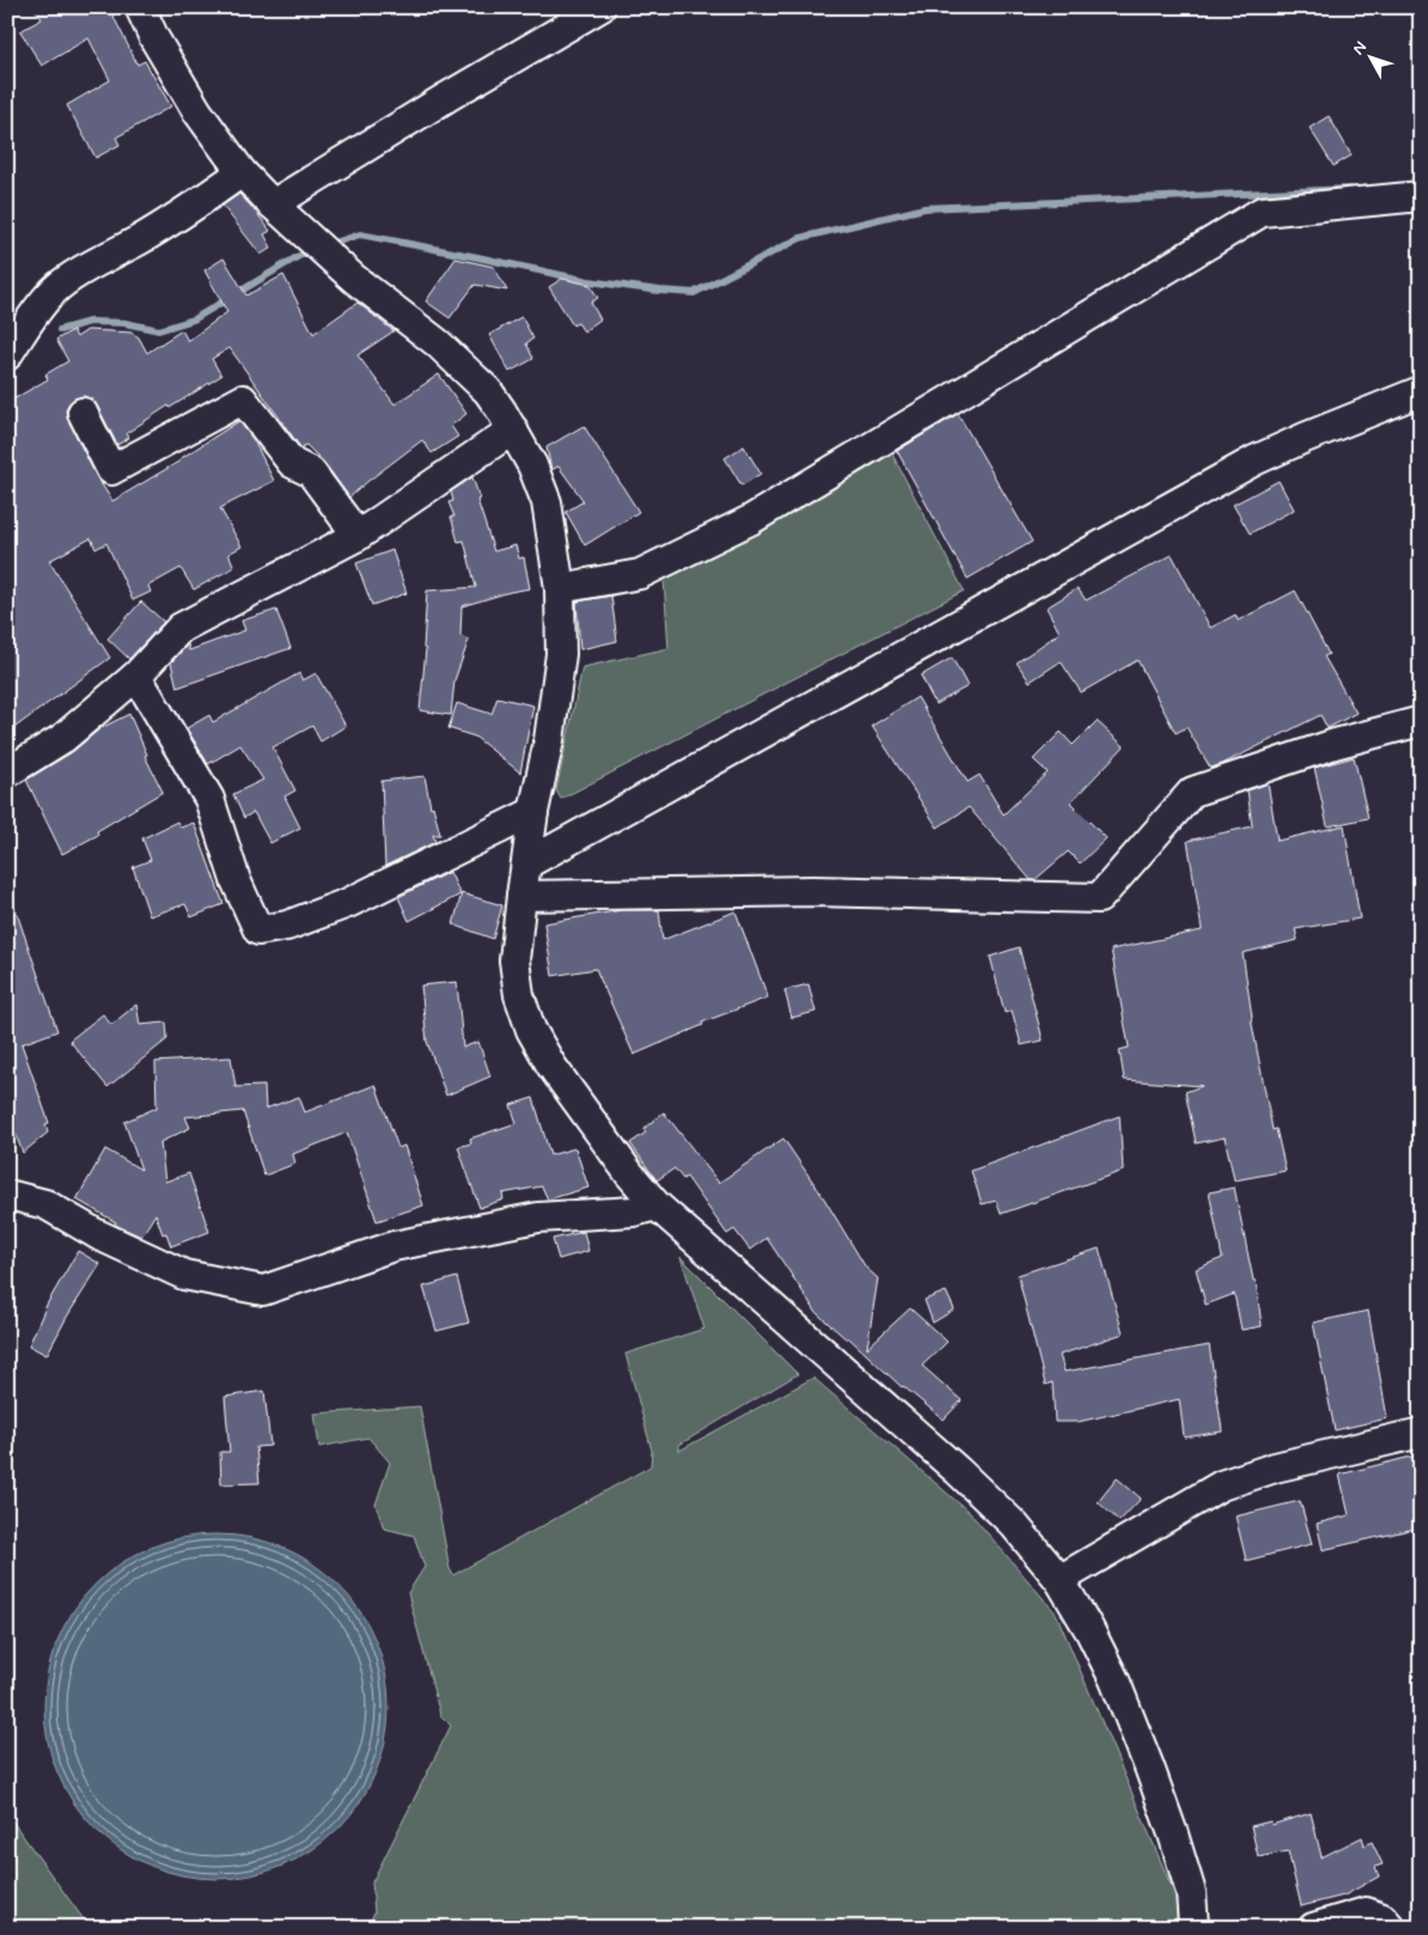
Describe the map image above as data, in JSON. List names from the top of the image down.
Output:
{
  "north": "top left"
}
